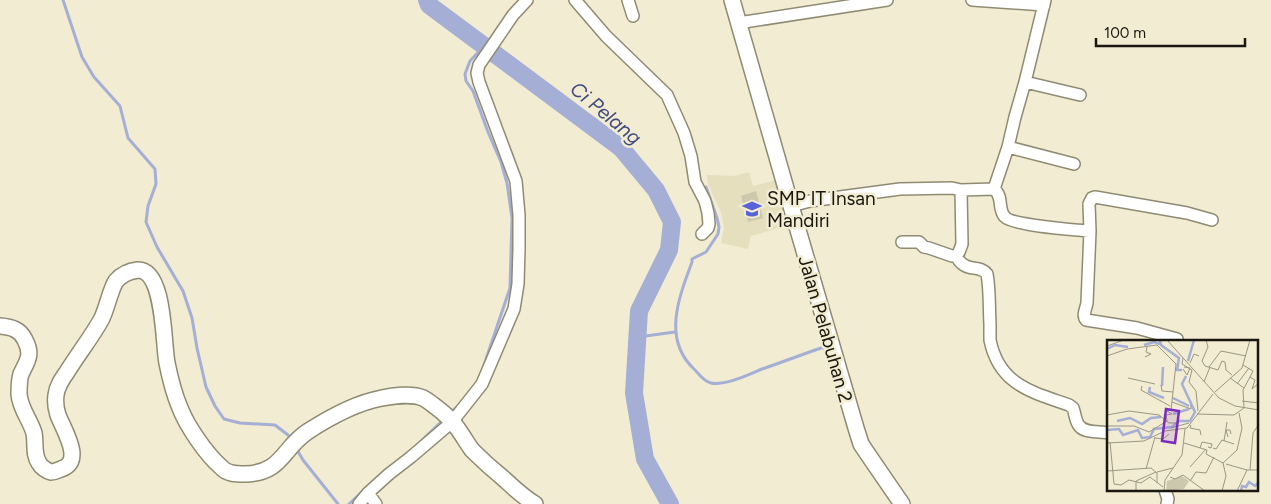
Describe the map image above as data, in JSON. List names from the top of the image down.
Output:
{
  "streets": {
    "street": ["Jalan Pelabuhan 2"]
  },
  "water": ["Ci Pelang"],
  "places": {
    "school or university": ["SMP IT Insan Mandiri"]
  },
  "scale_bar": "100 m"
}
